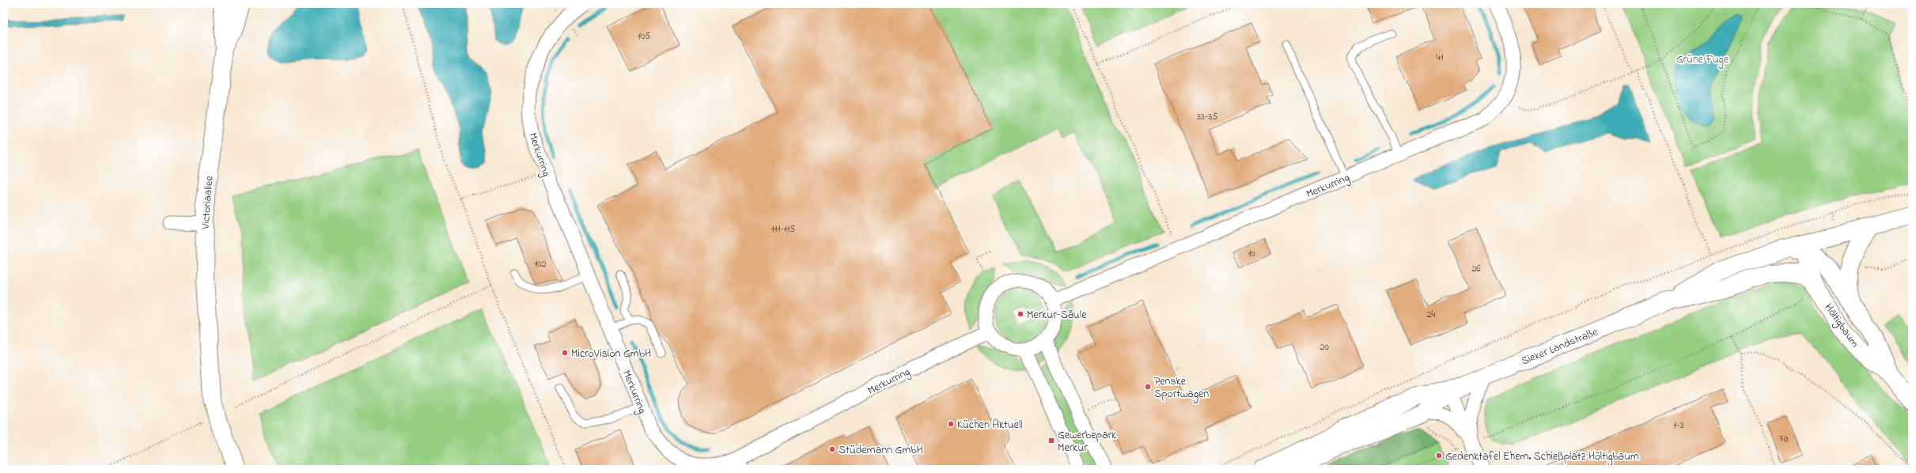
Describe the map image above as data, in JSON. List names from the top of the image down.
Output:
{
  "streets": {
    "main road": ["Victoriaallee", "Höltigbaum", "Sieker Landstraße"],
    "street": ["Merkurring"]
  },
  "crossings": [
    ["Höltigbaum", "Sieker Landstraße"]
  ],
  "parks": ["Grüne Fuge"],
  "places": {
    "other": [
      "Merkur-Säule",
      "MicroVision GmbH",
      "Penske Sportwagen",
      "Küchen Aktuell",
      "Stüdemann GmbH",
      "Gedenktafel Ehem. Schießplatz Höltigbaum"
    ],
    "transit": ["Gewerbepark Merkur"]
  },
  "house_numbers": [
    "105",
    "41",
    "33-35",
    "111-115",
    "10",
    "102",
    "26",
    "24",
    "20",
    "1-3",
    "7a"
  ]
}
